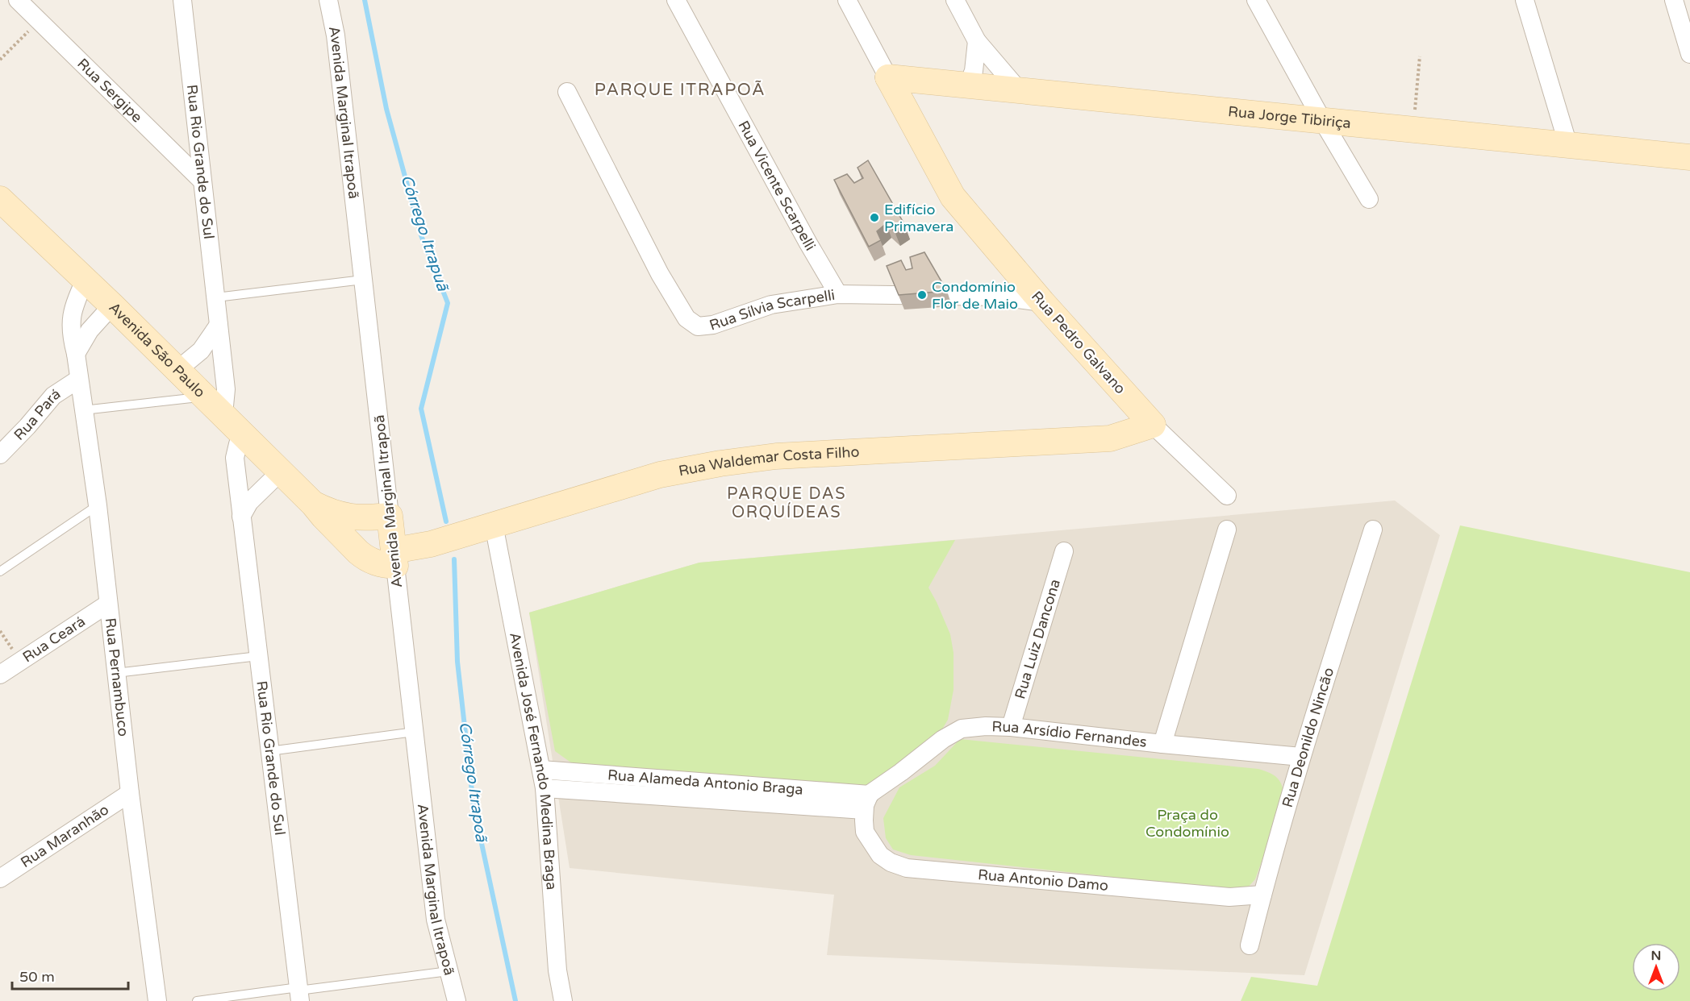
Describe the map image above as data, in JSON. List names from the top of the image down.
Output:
{
  "streets": {
    "main road": [
      "Avenida Marginal Itrapoã",
      "Rua Jorge Tibiriça",
      "Rua Pedro Galvano",
      "Avenida São Paulo",
      "Rua Waldemar Costa Filho"
    ],
    "street": [
      "Rua Sergipe",
      "Rua Rio Grande do Sul",
      "Rua Vicente Scarpelli",
      "Rua Sílvia Scarpelli",
      "Rua Pará",
      "Rua Ceará",
      "Rua Luiz Dancona",
      "Rua Pernambuco",
      "Rua Arsídio Fernandes",
      "Rua Deonildo Nincão",
      "Avenida José Fernando Medina Braga",
      "Rua Alameda Antonio Braga",
      "Rua Maranhão",
      "Rua Antonio Damo"
    ]
  },
  "crossings": [
    ["Rua Sergipe", "Rua Rio Grande do Sul"],
    ["Avenida Marginal Itrapoã", "Avenida São Paulo"],
    ["Avenida Marginal Itrapoã", "Rua Waldemar Costa Filho"],
    ["Rua Jorge Tibiriça", "Rua Pedro Galvano"],
    ["Rua Rio Grande do Sul", "Avenida São Paulo"],
    ["Rua Vicente Scarpelli", "Rua Sílvia Scarpelli"],
    ["Rua Sílvia Scarpelli", "Rua Pedro Galvano"],
    ["Rua Pedro Galvano", "Rua Waldemar Costa Filho"],
    ["Avenida São Paulo", "Rua Waldemar Costa Filho"],
    ["Avenida São Paulo", "Rua Pernambuco"],
    ["Rua Pará", "Rua Pernambuco"],
    ["Rua Waldemar Costa Filho", "Avenida José Fernando Medina Braga"],
    ["Rua Ceará", "Rua Pernambuco"],
    ["Rua Luiz Dancona", "Rua Arsídio Fernandes"],
    ["Rua Pernambuco", "Rua Maranhão"],
    ["Rua Arsídio Fernandes", "Rua Deonildo Nincão"],
    ["Rua Arsídio Fernandes", "Rua Alameda Antonio Braga"],
    ["Rua Arsídio Fernandes", "Rua Antonio Damo"],
    ["Rua Deonildo Nincão", "Rua Antonio Damo"],
    ["Avenida José Fernando Medina Braga", "Rua Alameda Antonio Braga"],
    ["Rua Alameda Antonio Braga", "Rua Antonio Damo"]
  ],
  "districts": ["PARQUE ITRAPOÃ", "PARQUE DAS ORQUÍDEAS"],
  "water": ["Córrego Itrapuã", "Córrego Itrapoã"],
  "parks": ["Praça do Condomínio"],
  "places": ["Edifício Primavera", "Condomínio Flor de Maio"],
  "scale_bar": "50 m",
  "north": "top"
}
